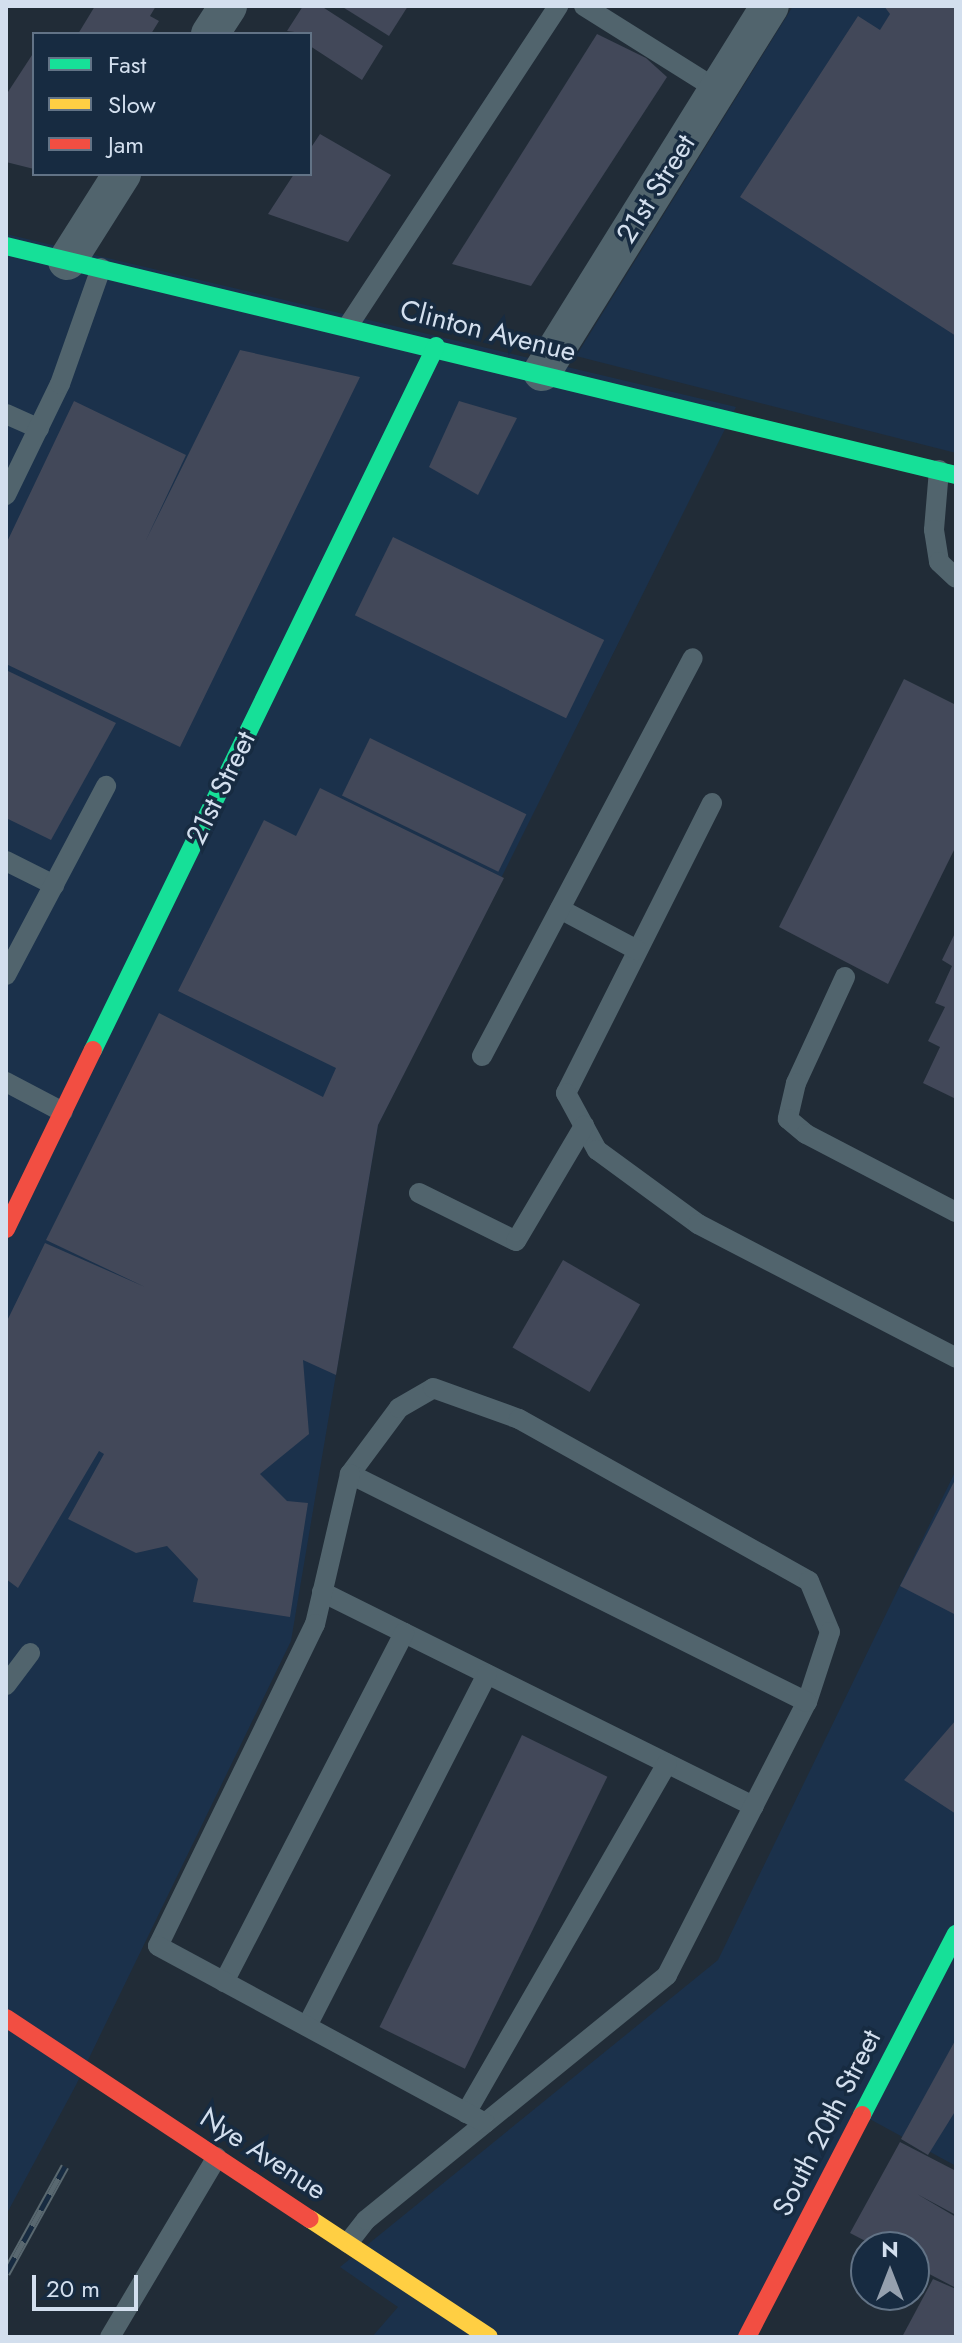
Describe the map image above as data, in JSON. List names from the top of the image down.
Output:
{
  "streets": {
    "street": [
      "21st Street",
      "Clinton Avenue",
      "South 20th Street",
      "Nye Avenue"
    ]
  },
  "crossings": [
    ["21st Street", "Clinton Avenue"]
  ],
  "legend": ["Fast", "Slow", "Jam"],
  "scale_bar": "20 m",
  "north": "top"
}
